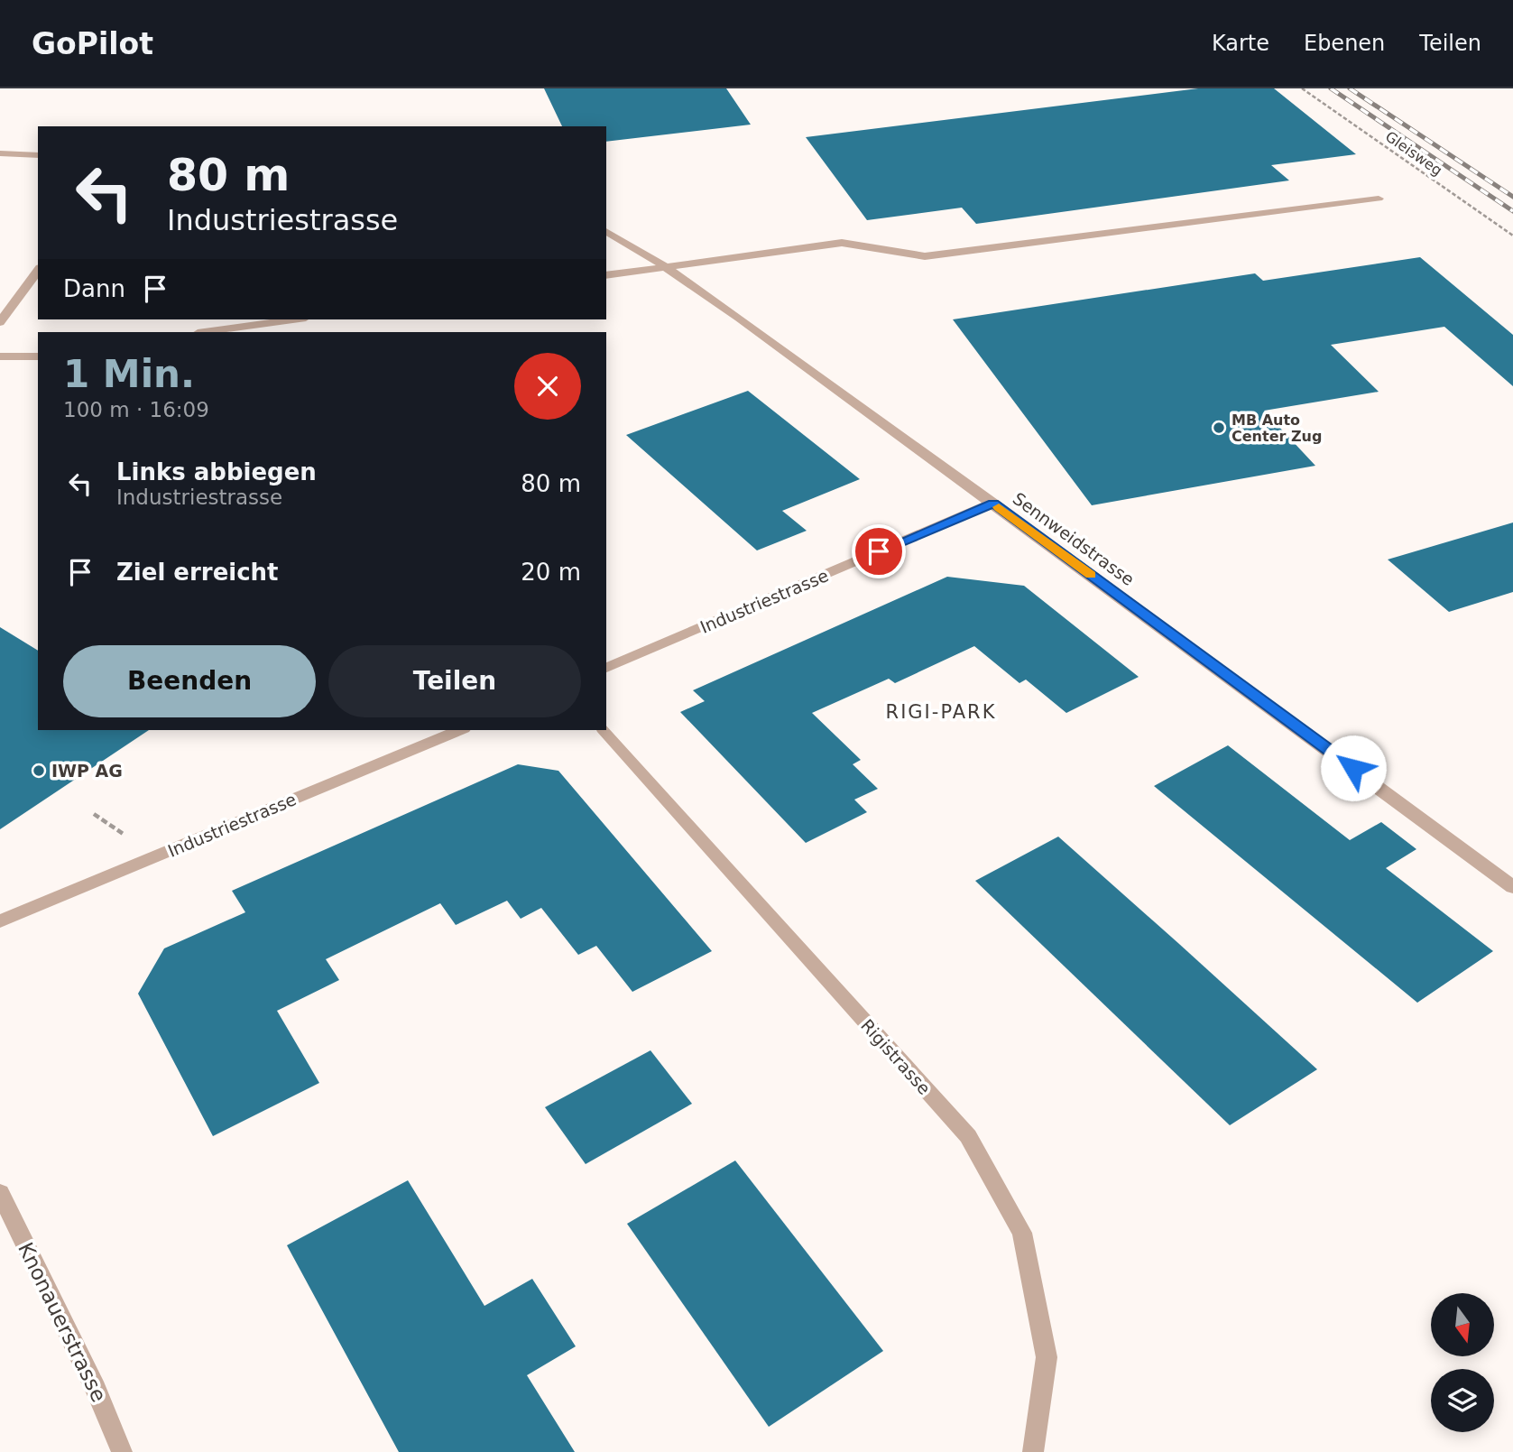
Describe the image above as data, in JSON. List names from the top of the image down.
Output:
{
  "streets": {
    "street": [
      "Sennweidstrasse",
      "Industriestrasse",
      "Rigistrasse",
      "Knonauerstrasse"
    ],
    "path": ["Gleisweg"]
  },
  "crossings": [
    ["Sennweidstrasse", "Industriestrasse"]
  ],
  "districts": ["RIGI-PARK"],
  "places": ["MB Auto Center Zug", "IWP AG"],
  "north": "bottom",
  "page": {
    "header": "GoPilot",
    "nav": ["Karte", "Ebenen", "Teilen"],
    "turn": ["80 m", "Industriestrasse"],
    "then": "Dann",
    "heading": ["1 Min.", "100 m · 16:09"],
    "list": [
      {
        "name": "Links abbiegen",
        "note": "Industriestrasse",
        "value": "80 m"
      },
      {
        "name": "Ziel erreicht",
        "value": "20 m"
      }
    ],
    "buttons": ["Beenden", "Teilen"]
  }
}
